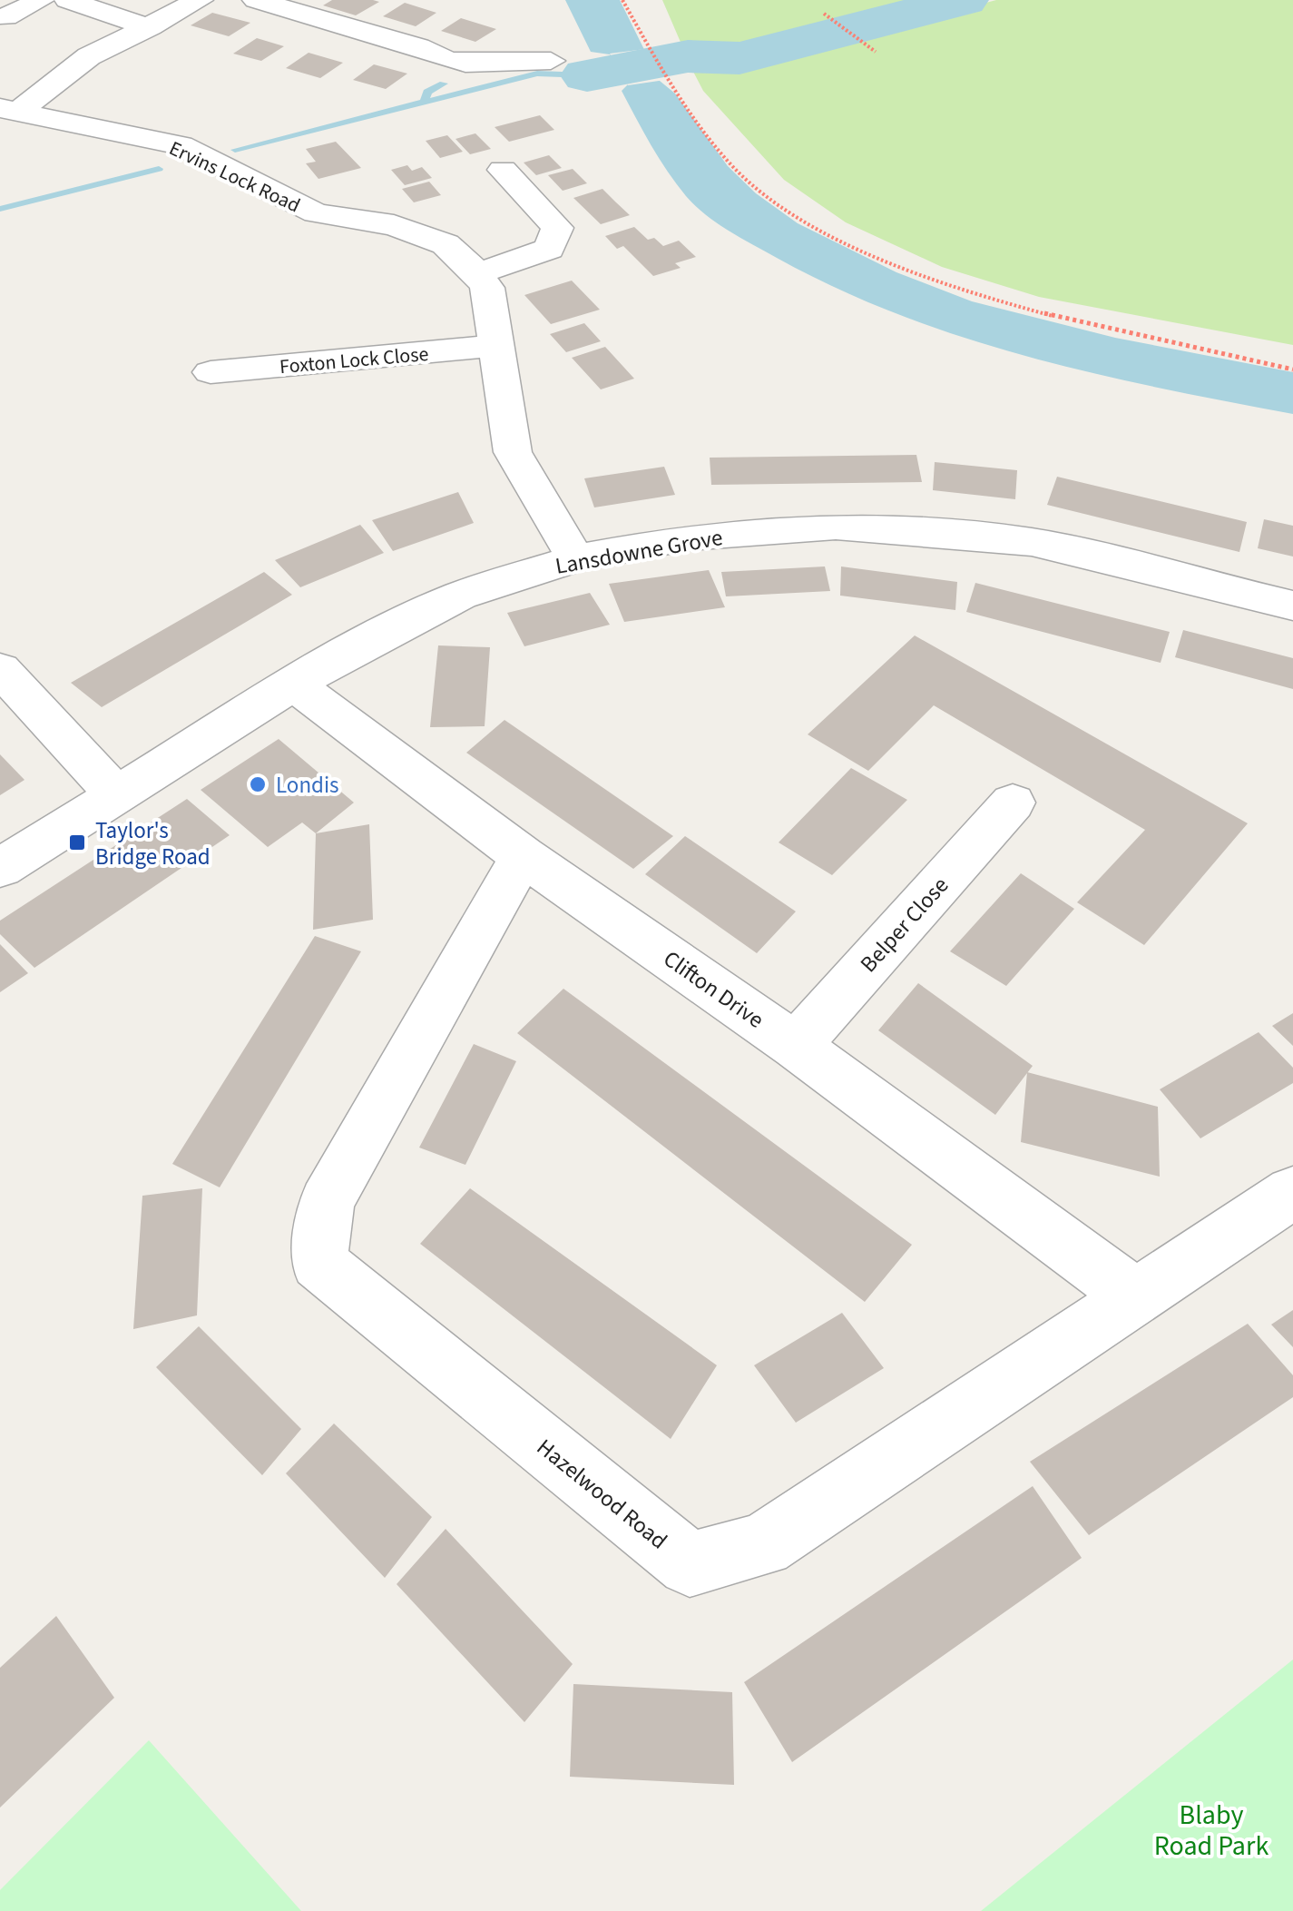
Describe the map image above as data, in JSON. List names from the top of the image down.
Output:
{
  "streets": {
    "street": [
      "Ervins Lock Road",
      "Foxton Lock Close",
      "Lansdowne Grove",
      "Belper Close",
      "Clifton Drive",
      "Hazelwood Road"
    ]
  },
  "crossings": [
    ["Lansdowne Grove", "Clifton Drive"],
    ["Belper Close", "Clifton Drive"],
    ["Clifton Drive", "Hazelwood Road"]
  ],
  "parks": ["Blaby Road Park"],
  "places": {
    "other": ["Londis"],
    "transit": ["Taylor's Bridge Road"]
  }
}
